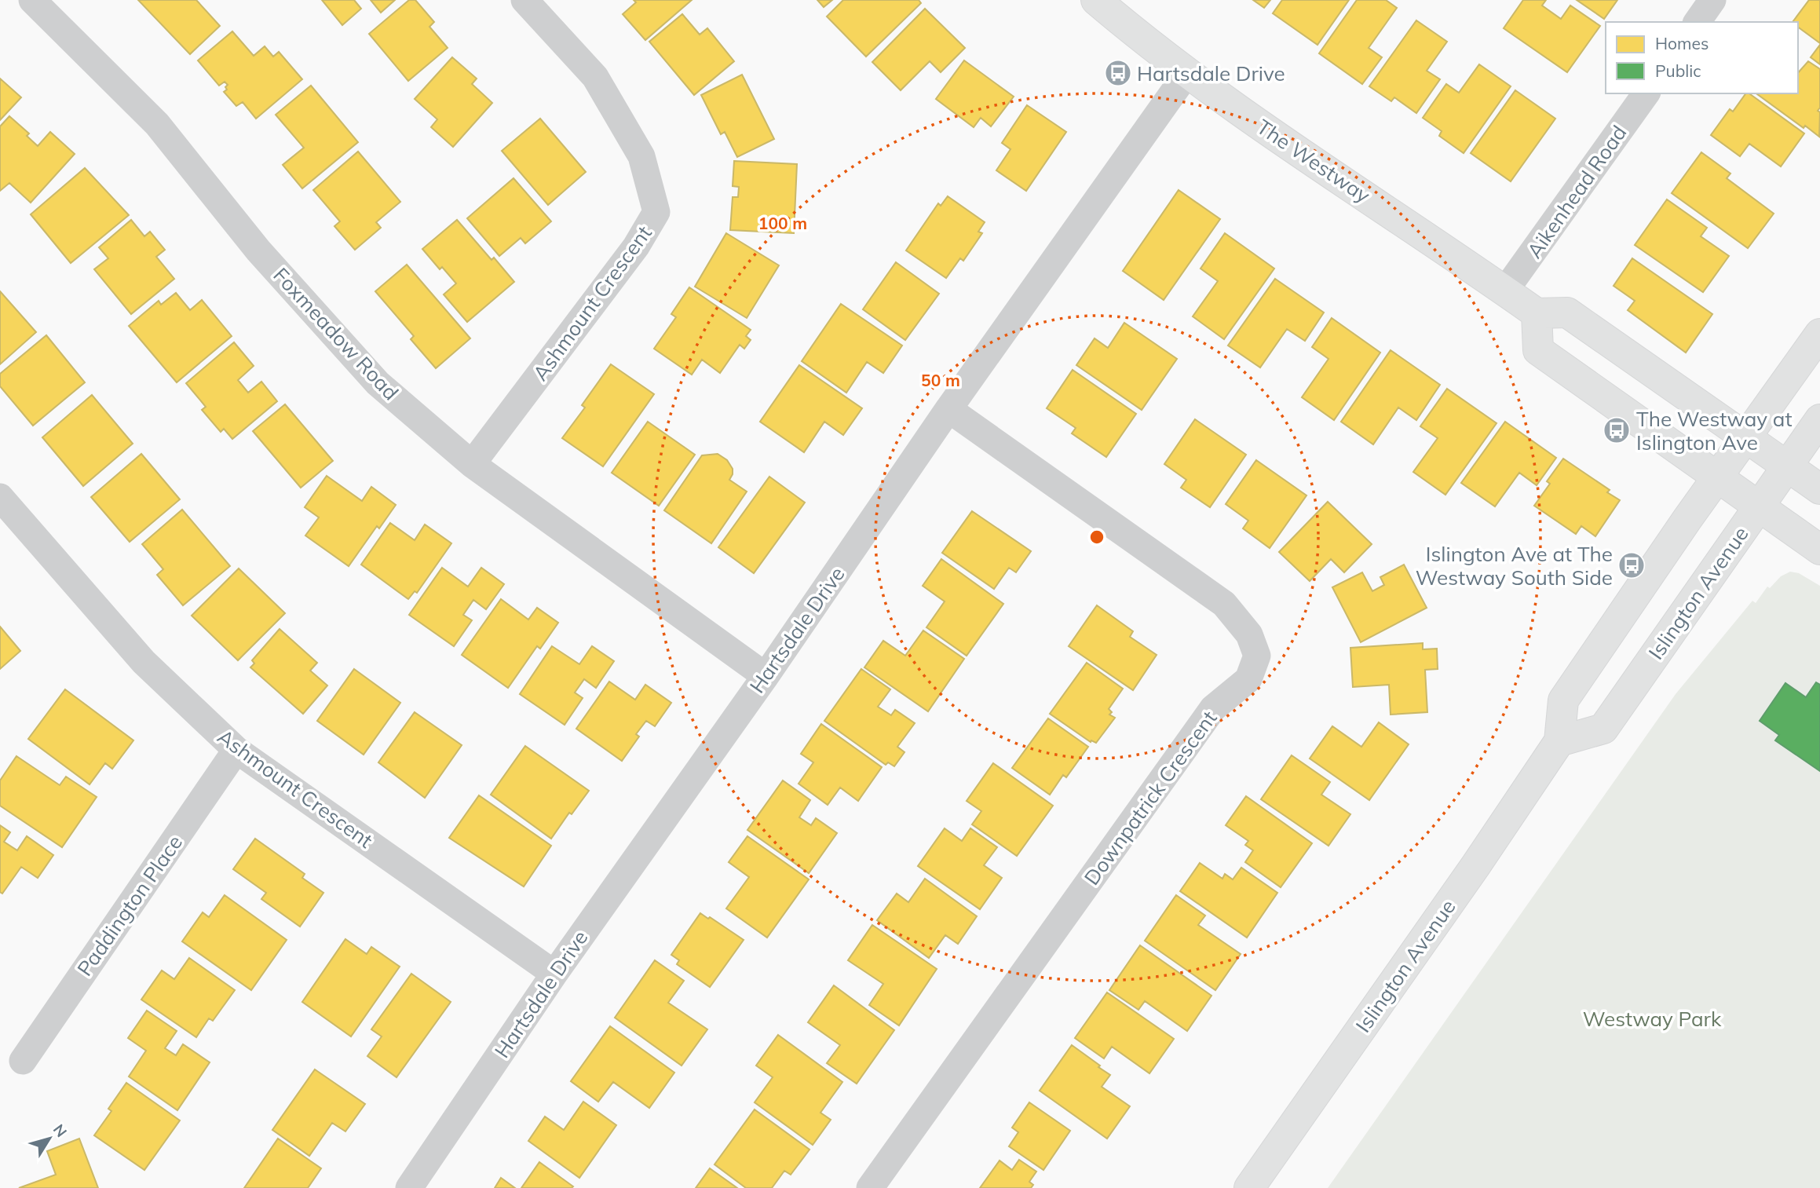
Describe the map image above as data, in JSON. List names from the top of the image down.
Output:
{
  "streets": {
    "main road": ["The Westway", "Islington Avenue"],
    "street": [
      "Aikenhead Road",
      "Ashmount Crescent",
      "Foxmeadow Road",
      "Hartsdale Drive",
      "Downpatrick Crescent",
      "Paddington Place"
    ]
  },
  "crossings": [
    ["The Westway", "Aikenhead Road"],
    ["The Westway", "Hartsdale Drive"],
    ["Ashmount Crescent", "Foxmeadow Road"],
    ["Ashmount Crescent", "Hartsdale Drive"],
    ["Ashmount Crescent", "Paddington Place"],
    ["Foxmeadow Road", "Hartsdale Drive"],
    ["Hartsdale Drive", "Downpatrick Crescent"]
  ],
  "parks": ["Westway Park"],
  "places": {
    "bus stop": ["Hartsdale Drive", "The Westway at Islington Ave", "Islington Ave at The Westway South Side"]
  },
  "legend": ["Homes", "Public"],
  "north": "top right",
  "rings": ["100 m", "50 m"]
}
